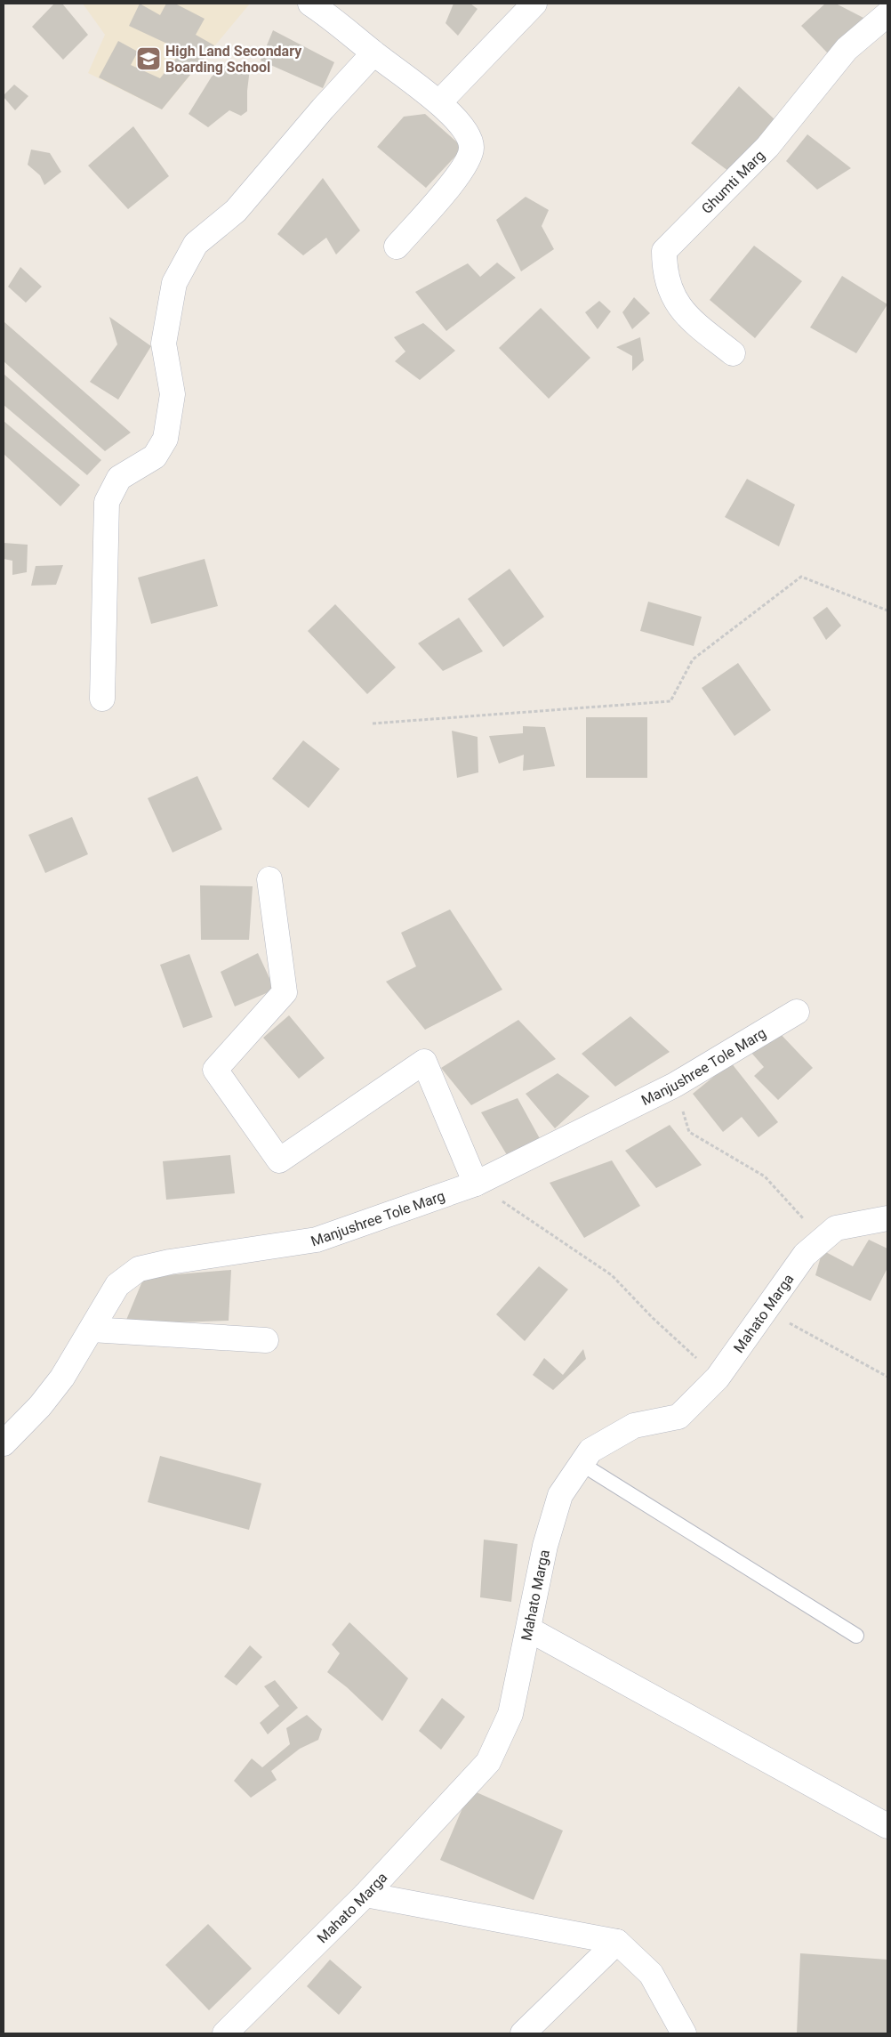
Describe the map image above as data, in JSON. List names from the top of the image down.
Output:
{
  "streets": {
    "street": ["Ghumti Marg", "Manjushree Tole Marg", "Mahato Marga"]
  },
  "places": {
    "school or university": ["High Land Secondary Boarding School"]
  }
}
